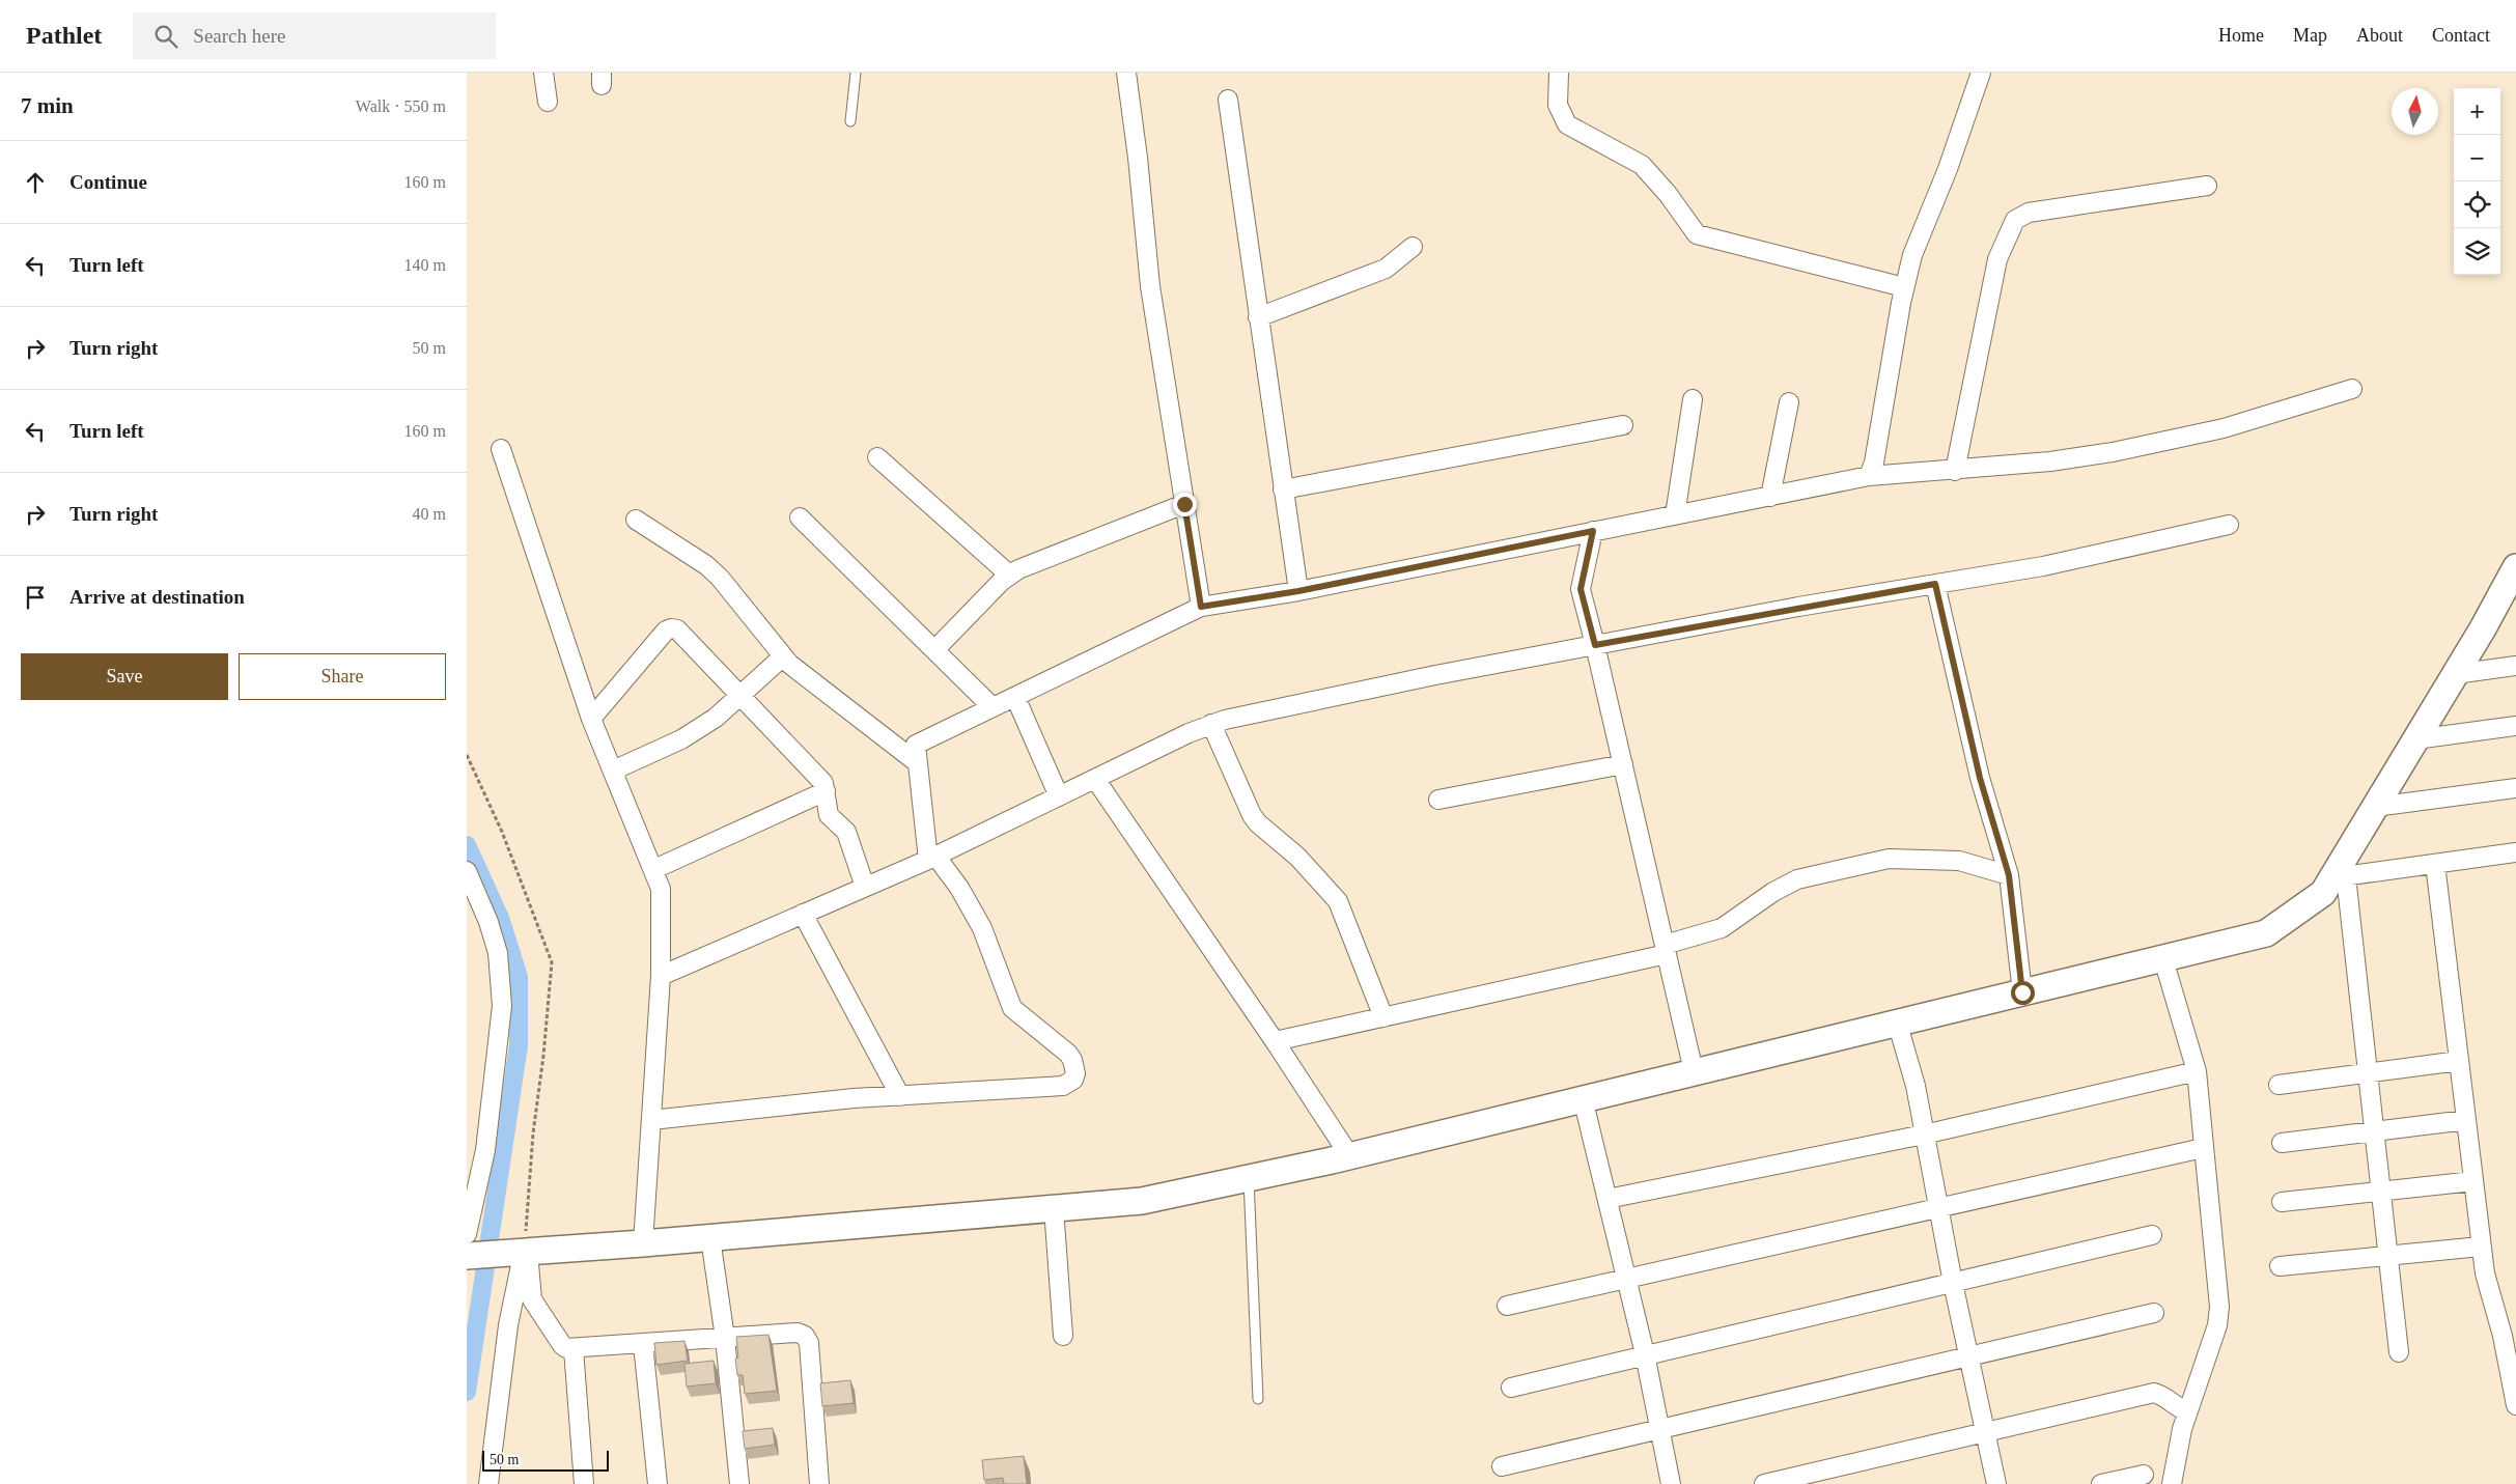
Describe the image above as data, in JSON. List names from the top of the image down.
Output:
{
  "scale_bar": "50 m",
  "north": "top",
  "page": {
    "header": "Pathlet",
    "search": "Search here",
    "nav": [
      "Home",
      "Map",
      "About",
      "Contact"
    ],
    "heading": ["7 min", "Walk · 550 m"],
    "map_buttons": ["+", "−"],
    "list": [
      ["Continue", "160 m"],
      ["Turn left", "140 m"],
      ["Turn right", "50 m"],
      ["Turn left", "160 m"],
      ["Turn right", "40 m"],
      "Arrive at destination"
    ],
    "buttons": ["Save", "Share"],
    "scale": "50 m"
  }
}
